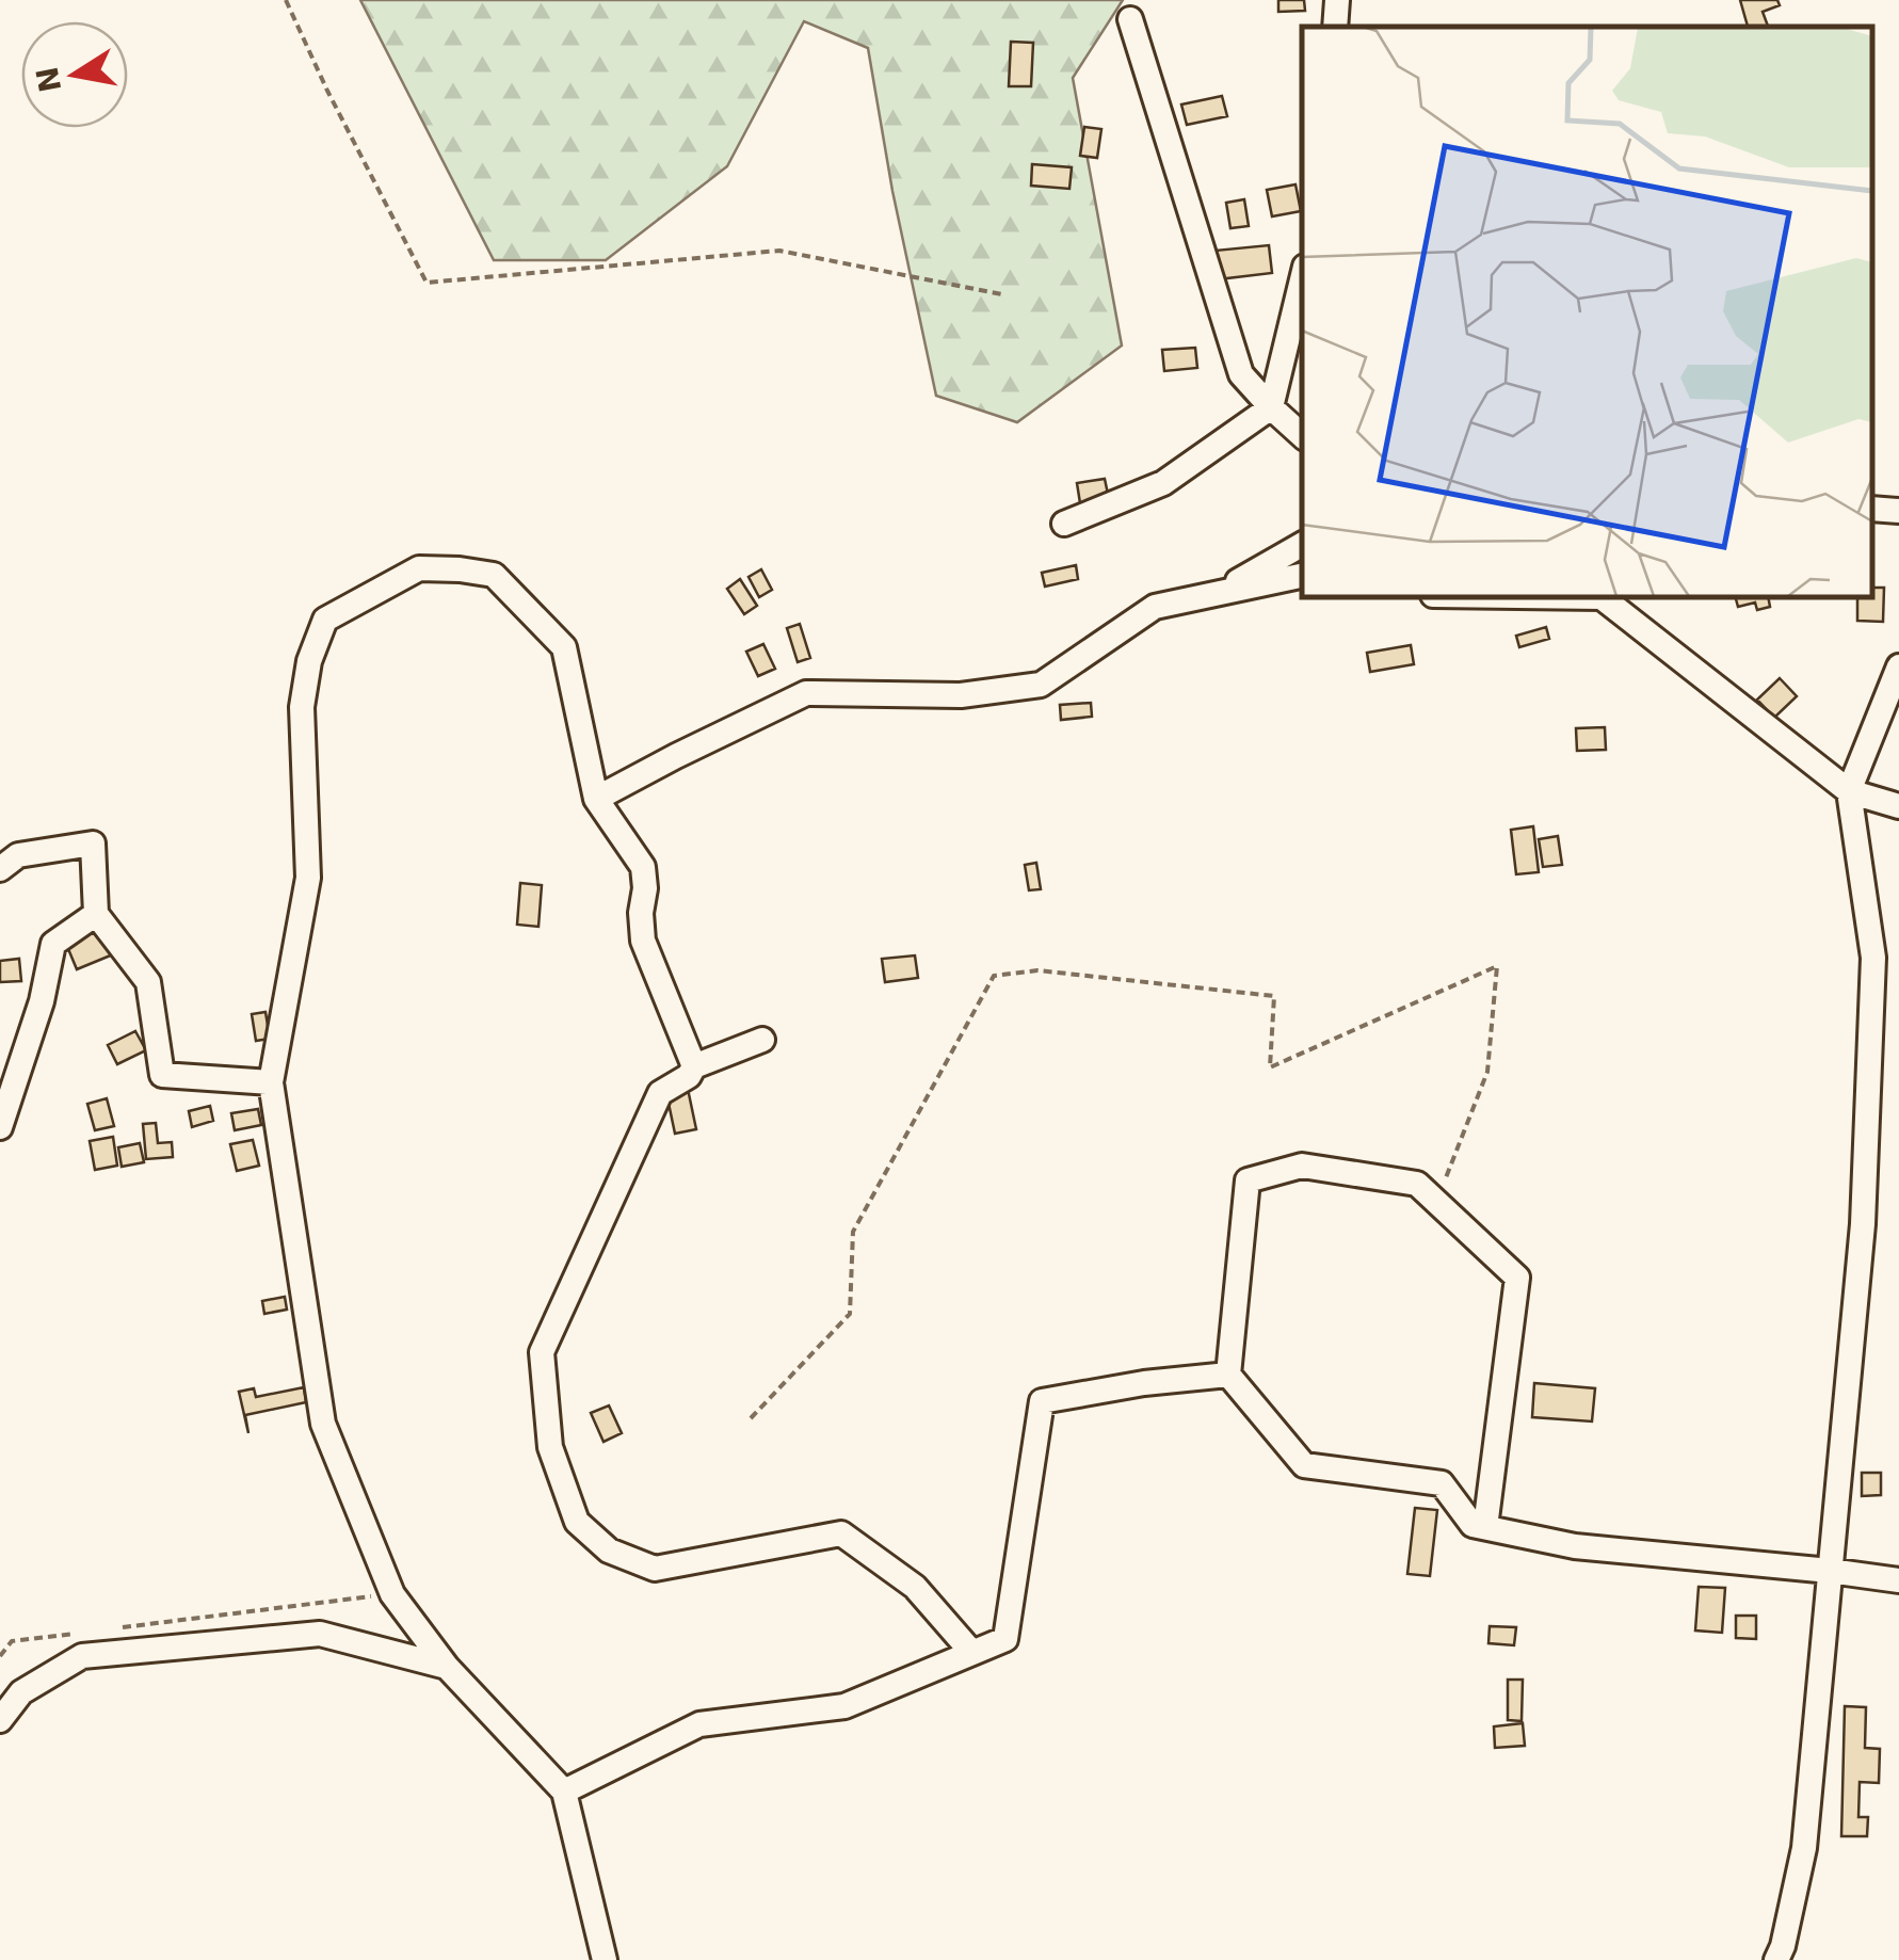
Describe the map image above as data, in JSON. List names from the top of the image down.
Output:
{
  "north": "left"
}
